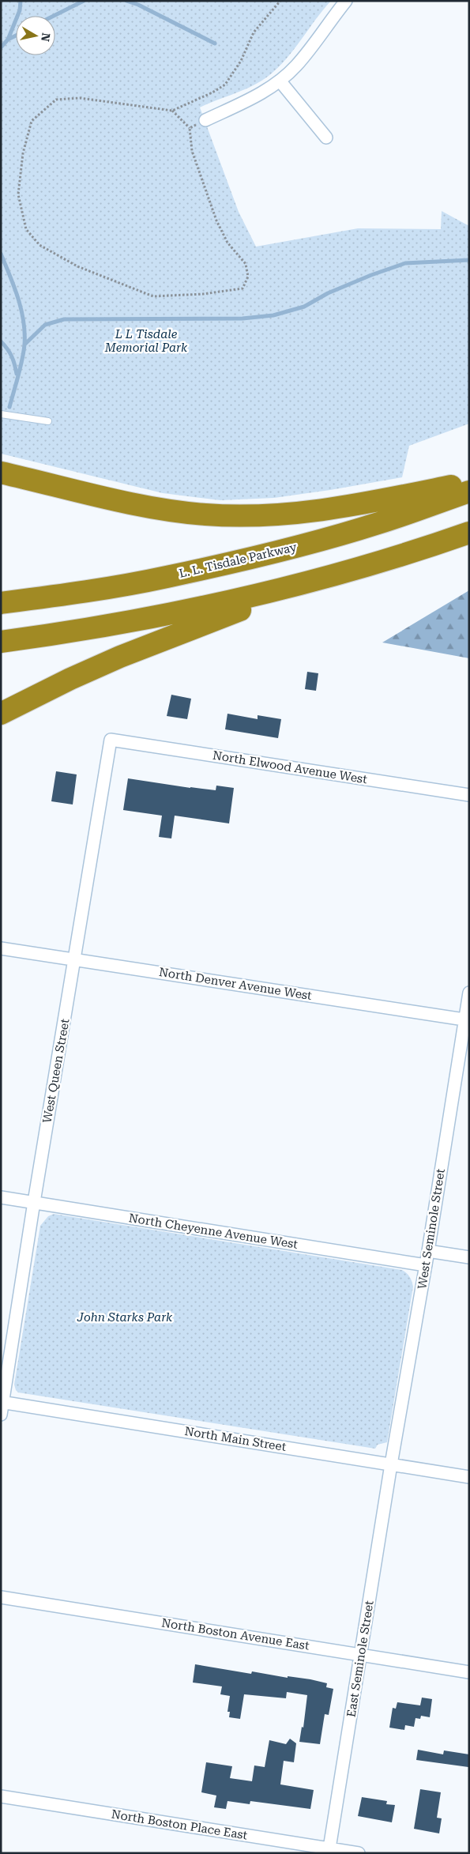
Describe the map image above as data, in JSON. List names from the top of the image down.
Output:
{
  "streets": {
    "highway": ["L. L. Tisdale Parkway"],
    "street": [
      "North Elwood Avenue West",
      "North Denver Avenue West",
      "West Queen Street",
      "West Seminole Street",
      "North Cheyenne Avenue West",
      "North Main Street",
      "North Boston Avenue East",
      "East Seminole Street",
      "North Boston Place East"
    ]
  },
  "crossings": [
    ["North Elwood Avenue West", "West Queen Street"],
    ["North Denver Avenue West", "West Queen Street"],
    ["North Denver Avenue West", "West Seminole Street"],
    ["West Queen Street", "North Cheyenne Avenue West"],
    ["West Queen Street", "North Main Street"],
    ["West Seminole Street", "North Cheyenne Avenue West"],
    ["West Seminole Street", "North Main Street"],
    ["West Seminole Street", "East Seminole Street"],
    ["North Main Street", "East Seminole Street"],
    ["North Boston Avenue East", "East Seminole Street"],
    ["East Seminole Street", "North Boston Place East"]
  ],
  "parks": ["L L Tisdale Memorial Park", "John Starks Park"],
  "north": "right"
}
